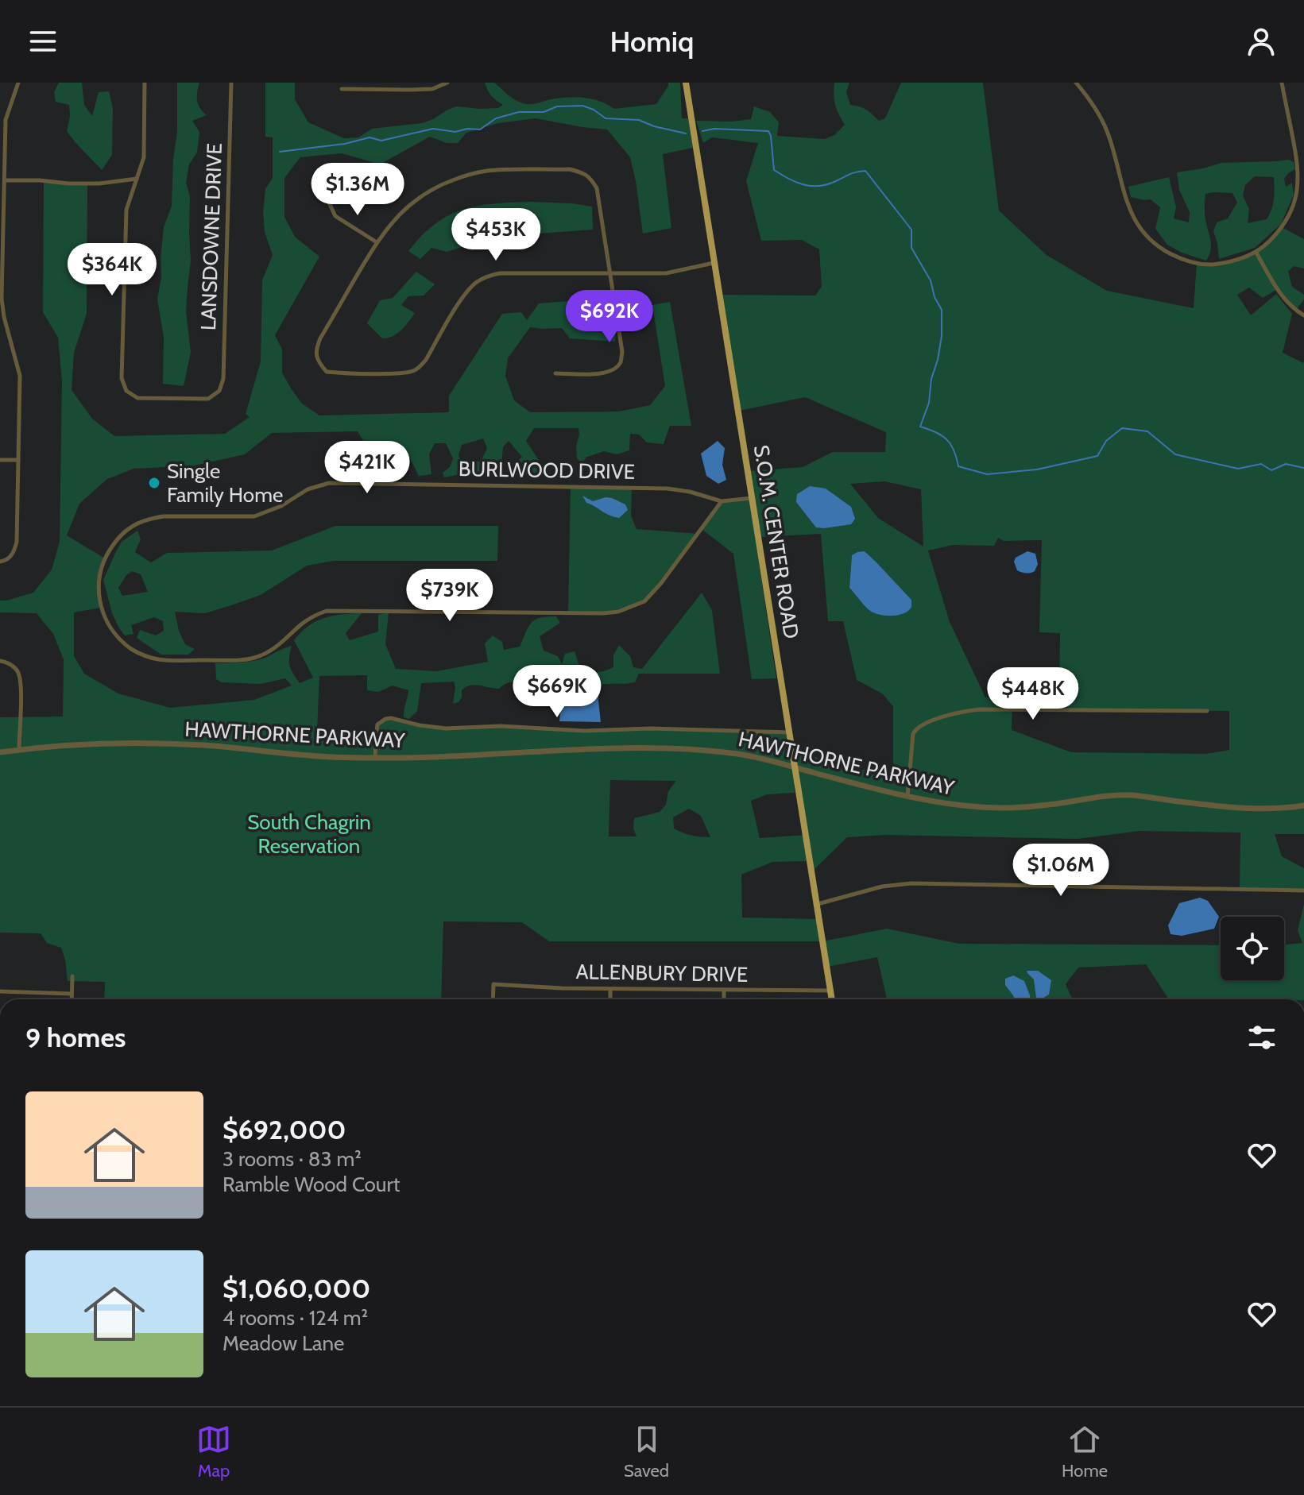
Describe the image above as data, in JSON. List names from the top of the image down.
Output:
{
  "streets": {
    "main road": ["S.O.M. CENTER ROAD"],
    "street": [
      "LANSDOWNE DRIVE",
      "BURLWOOD DRIVE",
      "HAWTHORNE PARKWAY",
      "ALLENBURY DRIVE"
    ]
  },
  "crossings": [
    ["S.O.M. CENTER ROAD", "HAWTHORNE PARKWAY"],
    ["S.O.M. CENTER ROAD", "ALLENBURY DRIVE"]
  ],
  "parks": ["South Chagrin Reservation"],
  "places": ["Single Family Home"],
  "page": {
    "header": "Homiq",
    "price": [
      "$1.36M",
      "$453K",
      "$364K",
      "$692K",
      "$421K",
      "$739K",
      "$669K",
      "$448K",
      "$1.06M"
    ],
    "heading": "9 homes",
    "list": [
      {
        "name": "$692,000",
        "note": "3 rooms · 83 m² · Ramble Wood Court"
      },
      {
        "name": "$1,060,000",
        "note": "4 rooms · 124 m² · Meadow Lane"
      }
    ],
    "tabs": ["Map", "Saved", "Home"]
  }
}
